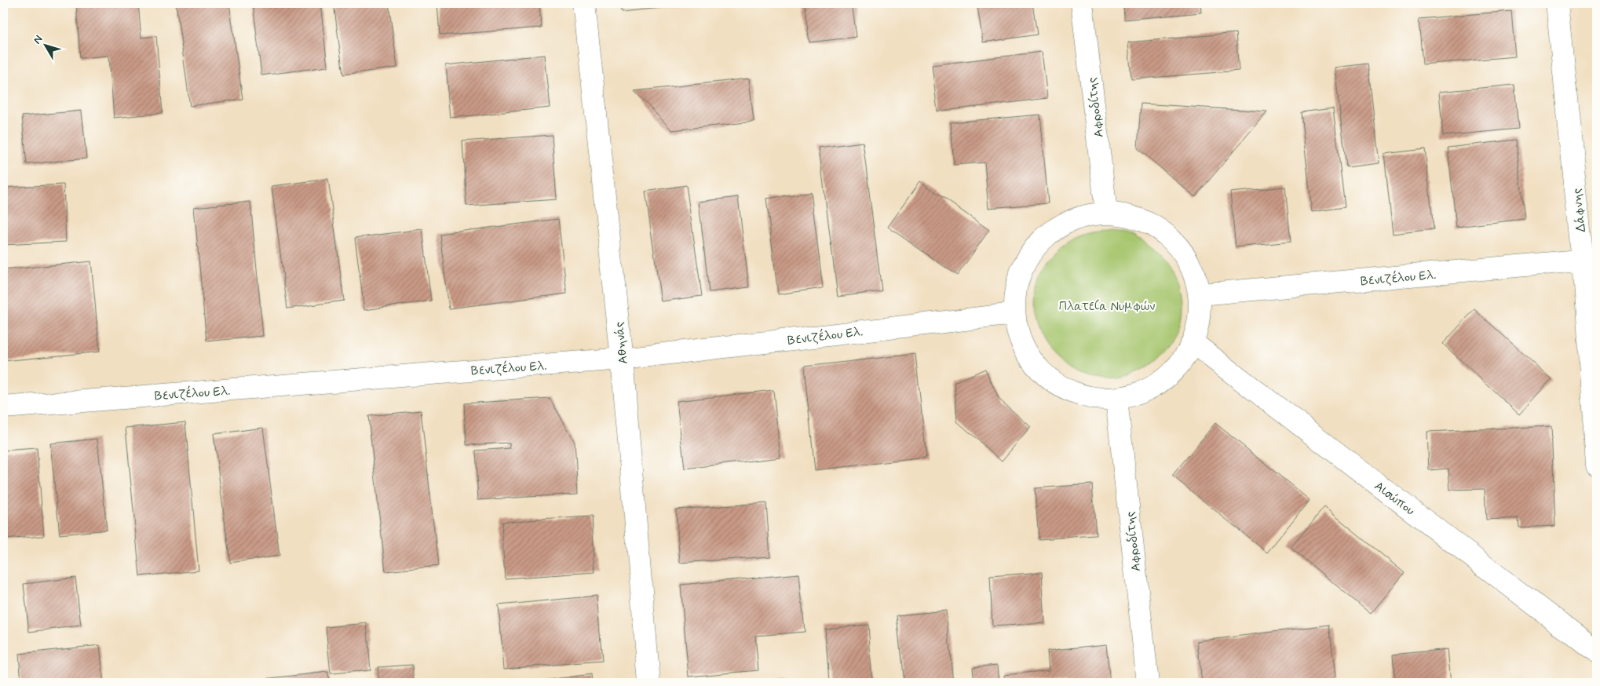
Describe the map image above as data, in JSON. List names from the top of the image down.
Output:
{
  "streets": {
    "street": [
      "Αφροδίτης",
      "Δάφνης",
      "Βενιζέλου Ελ.",
      "Αθηνάς",
      "Αισώπου"
    ]
  },
  "crossings": [
    ["Δάφνης", "Βενιζέλου Ελ."],
    ["Βενιζέλου Ελ.", "Αθηνάς"]
  ],
  "parks": ["Πλατεία Νυμφών"],
  "north": "top left"
}
